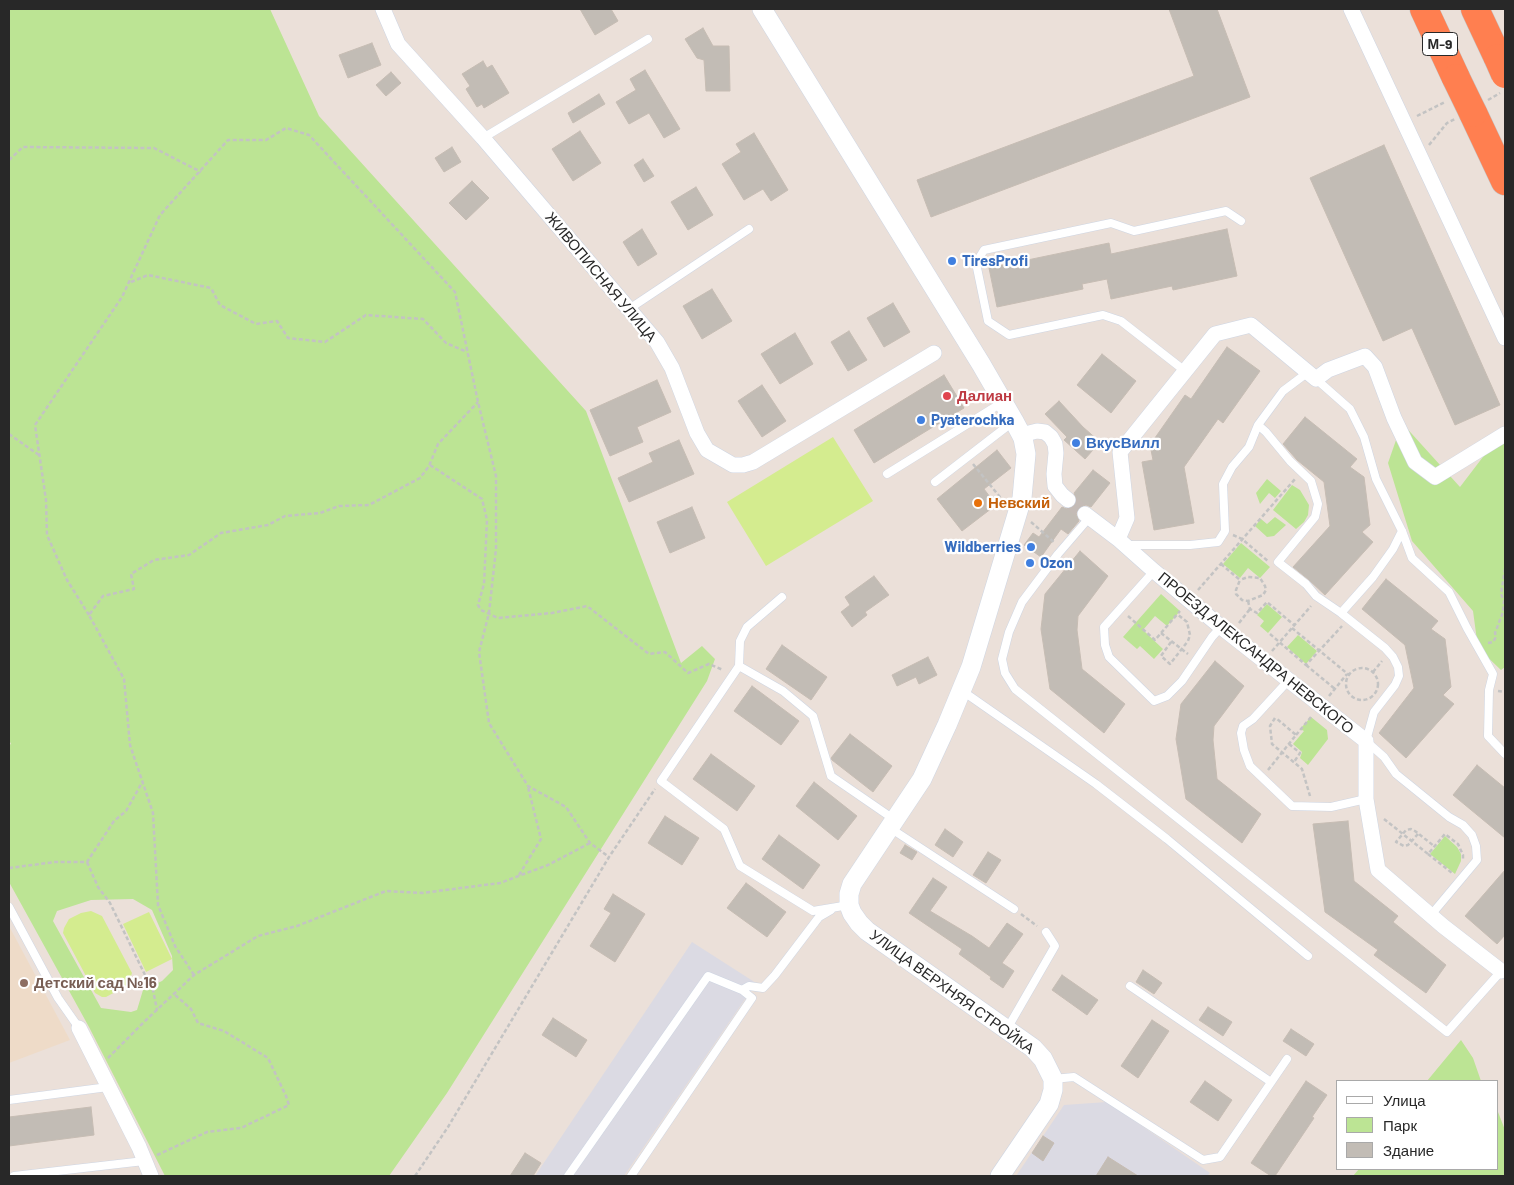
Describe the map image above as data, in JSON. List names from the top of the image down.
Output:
{
  "streets": {
    "highway": ["М-9"],
    "street": ["ЖИВОПИСНАЯ УЛИЦА", "ПРОЕЗД АЛЕКСАНДРА НЕВСКОГО", "УЛИЦА ВЕРХНЯЯ СТРОЙКА"]
  },
  "places": [
    "TiresProfi",
    "Далиан",
    "Pyaterochka",
    "ВкусВилл",
    "Невский",
    "Wildberries",
    "Ozon",
    "Детский сад №16"
  ],
  "legend": ["Улица", "Парк", "Здание"]
}
